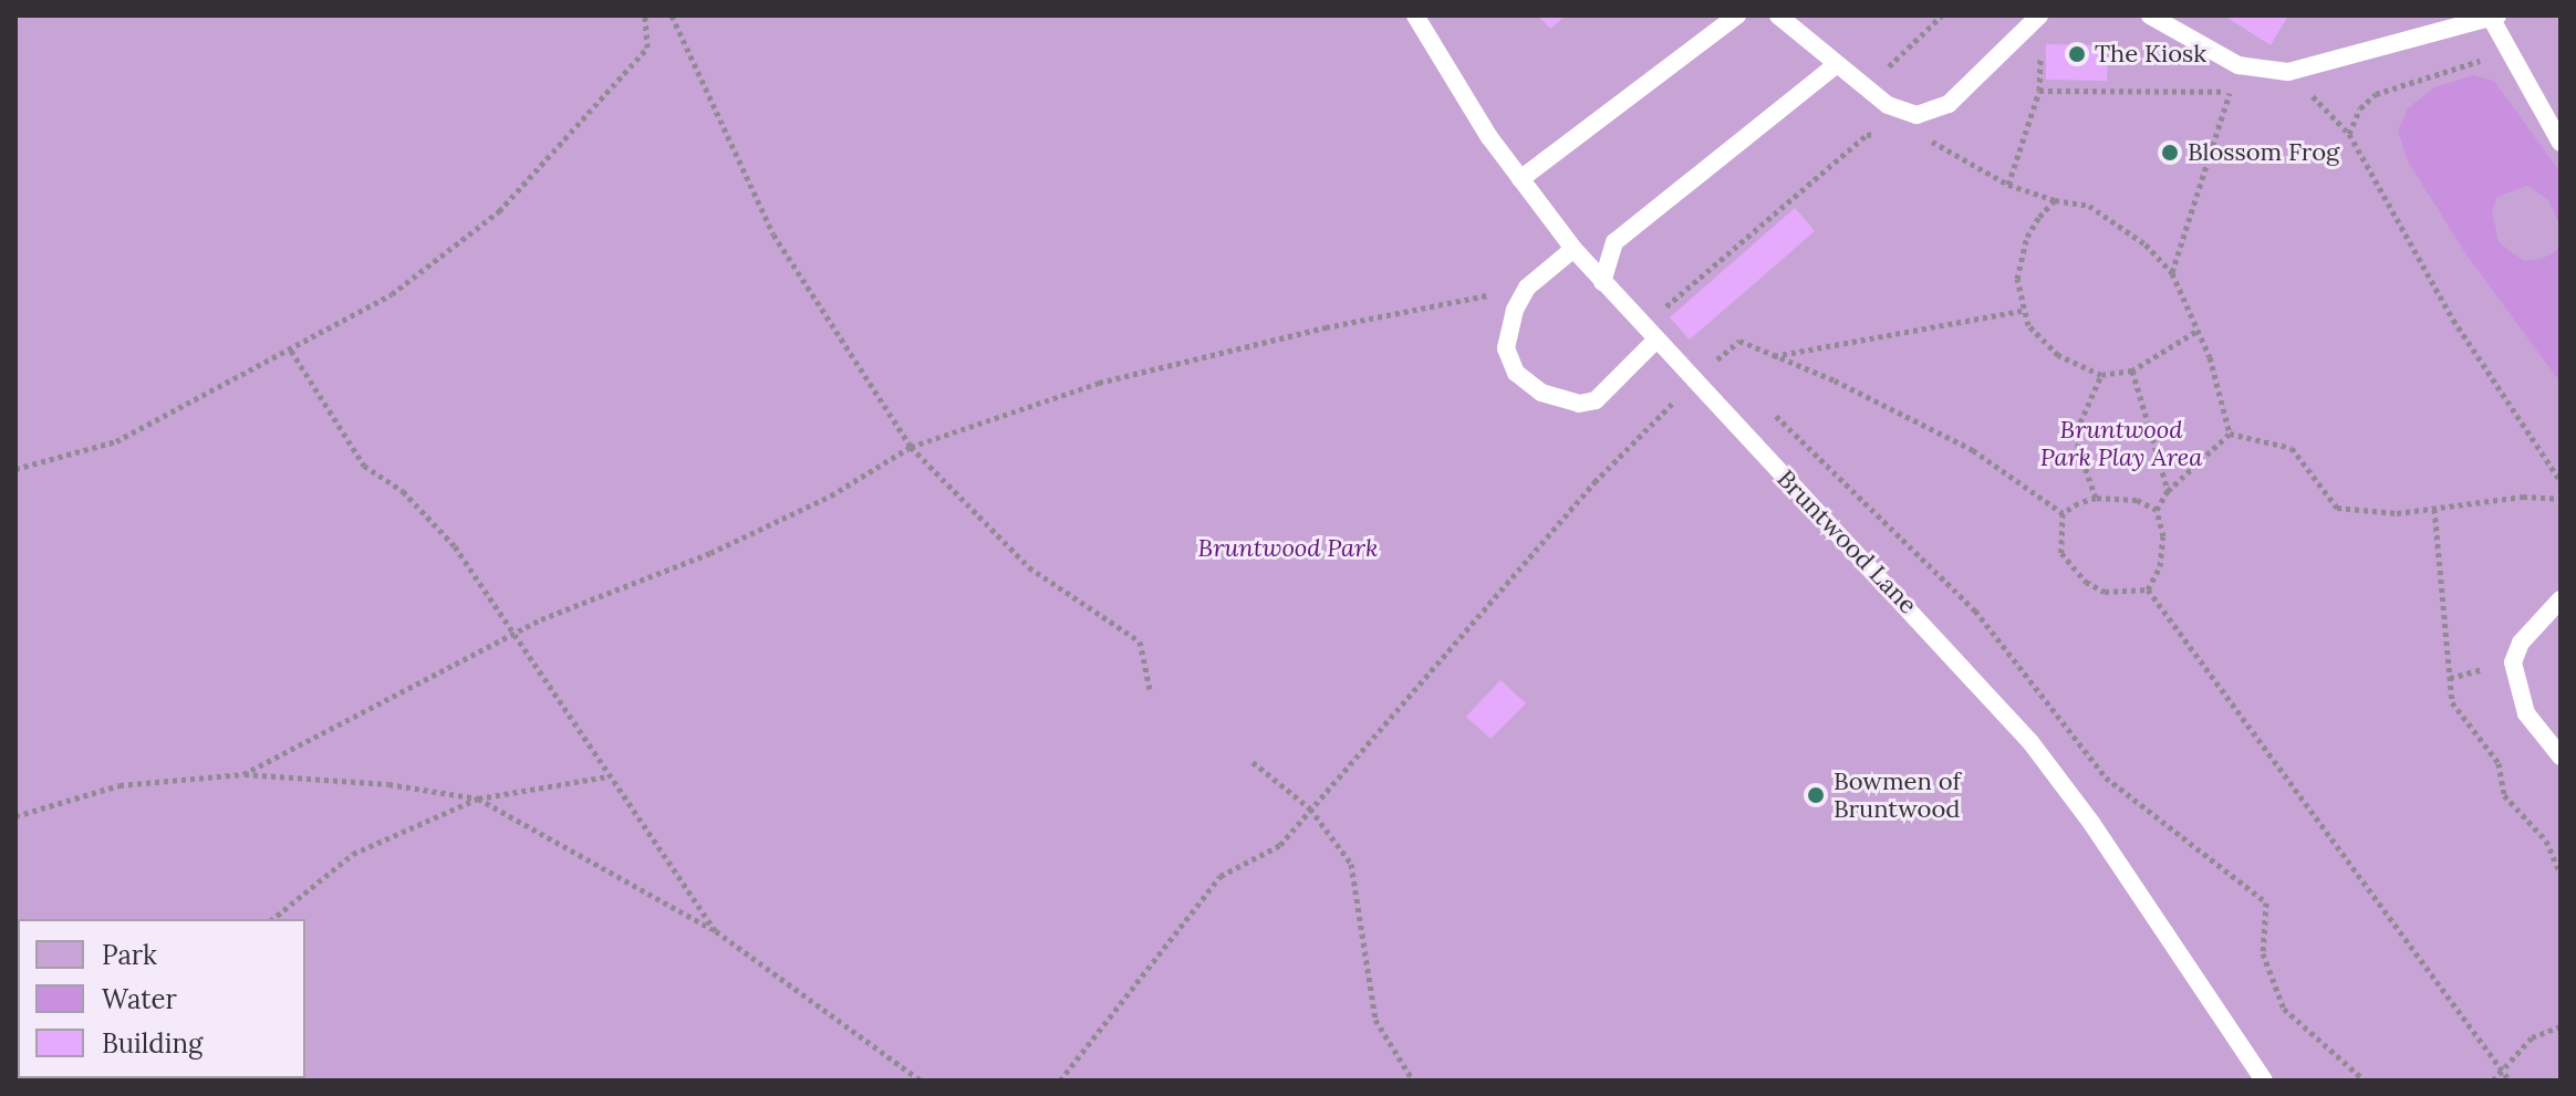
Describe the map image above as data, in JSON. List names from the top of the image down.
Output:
{
  "streets": {
    "lane": ["Bruntwood Lane"]
  },
  "parks": ["Bruntwood Park Play Area", "Bruntwood Park"],
  "places": ["The Kiosk", "Blossom Frog", "Bowmen of Bruntwood"],
  "legend": ["Park", "Water", "Building"]
}
